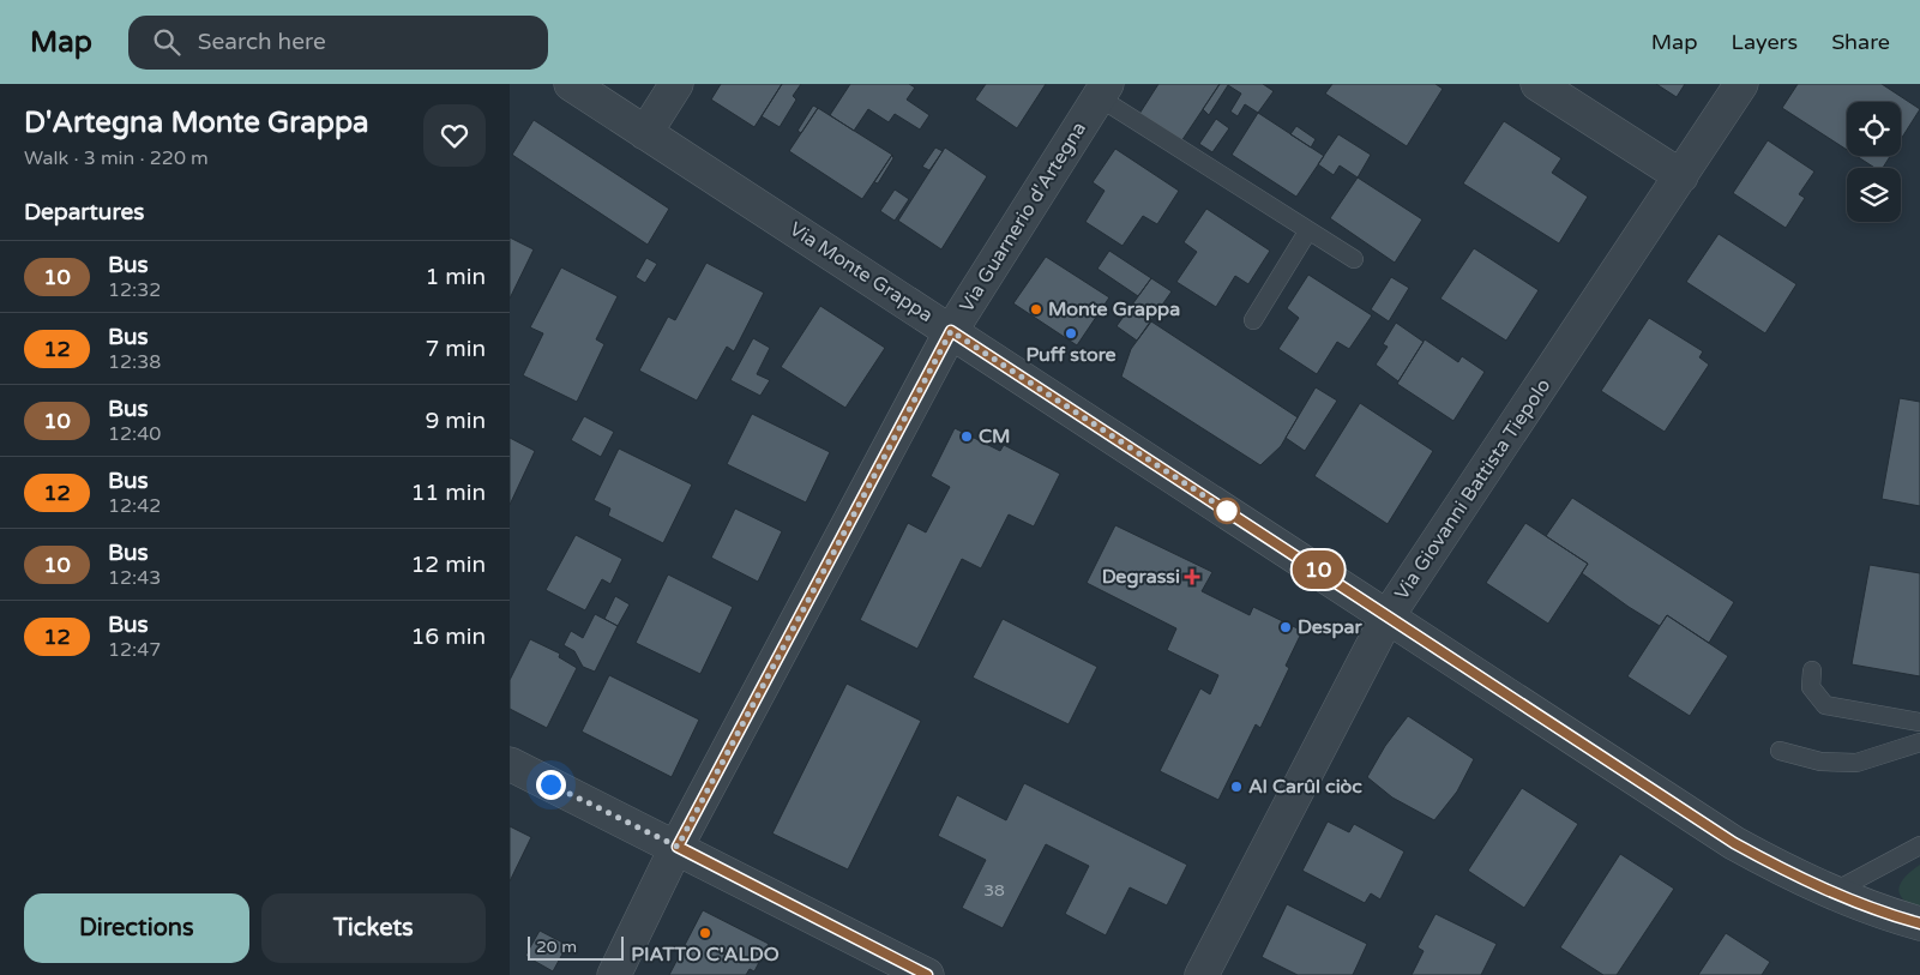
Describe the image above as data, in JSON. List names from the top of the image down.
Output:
{
  "streets": {
    "street": ["Via Guarnerio d'Artegna", "Via Monte Grappa", "Via Giovanni Battista Tiepolo"]
  },
  "crossings": [
    ["Via Guarnerio d'Artegna", "Via Monte Grappa"],
    ["Via Monte Grappa", "Via Giovanni Battista Tiepolo"]
  ],
  "places": {
    "other": [
      "Monte Grappa",
      "Puff store",
      "CM",
      "Despar",
      "Al Carûl ciòc",
      "PIATTO C'ALDO"
    ],
    "health": ["Degrassi"]
  },
  "lines": ["bus line 10"],
  "house_numbers": ["38"],
  "scale_bar": "20 m",
  "page": {
    "header": "Map",
    "search": "Search here",
    "nav": ["Map", "Layers", "Share"],
    "heading": [
      ["D'Artegna Monte Grappa", "Walk · 3 min · 220 m"],
      "Departures"
    ],
    "on_map": "10",
    "list": [
      {
        "mark": "10",
        "name": "Bus",
        "note": "12:32",
        "value": "1 min"
      },
      {
        "mark": "12",
        "name": "Bus",
        "note": "12:38",
        "value": "7 min"
      },
      {
        "mark": "10",
        "name": "Bus",
        "note": "12:40",
        "value": "9 min"
      },
      {
        "mark": "12",
        "name": "Bus",
        "note": "12:42",
        "value": "11 min"
      },
      {
        "mark": "10",
        "name": "Bus",
        "note": "12:43",
        "value": "12 min"
      },
      {
        "mark": "12",
        "name": "Bus",
        "note": "12:47",
        "value": "16 min"
      }
    ],
    "buttons": ["Directions", "Tickets"],
    "scale": "20 m"
  }
}
